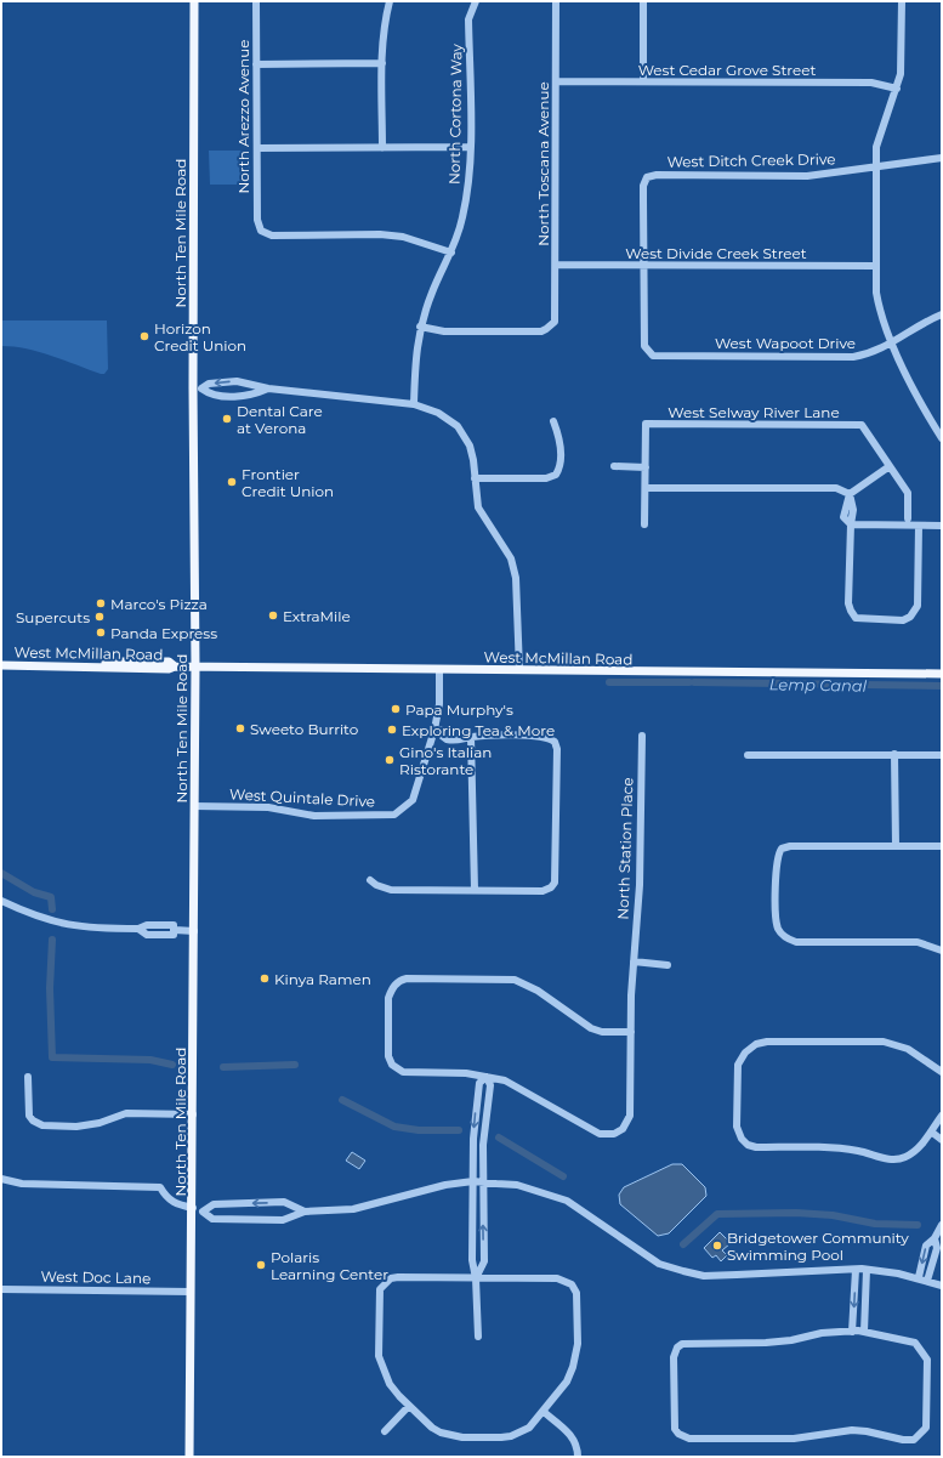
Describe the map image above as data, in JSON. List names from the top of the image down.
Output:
{
  "streets": {
    "main road": ["North Ten Mile Road", "West McMillan Road"],
    "street": [
      "West Cedar Grove Street",
      "North Cortona Way",
      "North Arezzo Avenue",
      "West Ditch Creek Drive",
      "North Toscana Avenue",
      "West Divide Creek Street",
      "West Wapoot Drive",
      "West Selway River Lane",
      "West Quintale Drive",
      "North Station Place",
      "West Doc Lane"
    ]
  },
  "crossings": [
    ["West Cedar Grove Street", "North Toscana Avenue"],
    ["North Cortona Way", "North Arezzo Avenue"],
    ["North Cortona Way", "North Toscana Avenue"],
    ["West Ditch Creek Drive", "West Divide Creek Street"],
    ["West Ditch Creek Drive", "West Wapoot Drive"],
    ["North Toscana Avenue", "West Divide Creek Street"],
    ["North Ten Mile Road", "West McMillan Road"],
    ["North Ten Mile Road", "West Quintale Drive"],
    ["North Ten Mile Road", "West Doc Lane"],
    ["West Divide Creek Street", "West Wapoot Drive"]
  ],
  "water": ["Lemp Canal"],
  "places": [
    "Horizon Credit Union",
    "Dental Care at Verona",
    "Frontier Credit Union",
    "Marco's Pizza",
    "ExtraMile",
    "Supercuts",
    "Panda Express",
    "Papa Murphy's",
    "Sweeto Burrito",
    "Exploring Tea & More",
    "Gino's Italian Ristorante",
    "Kinya Ramen",
    "Bridgetower Community Swimming Pool",
    "Polaris Learning Center"
  ]
}
